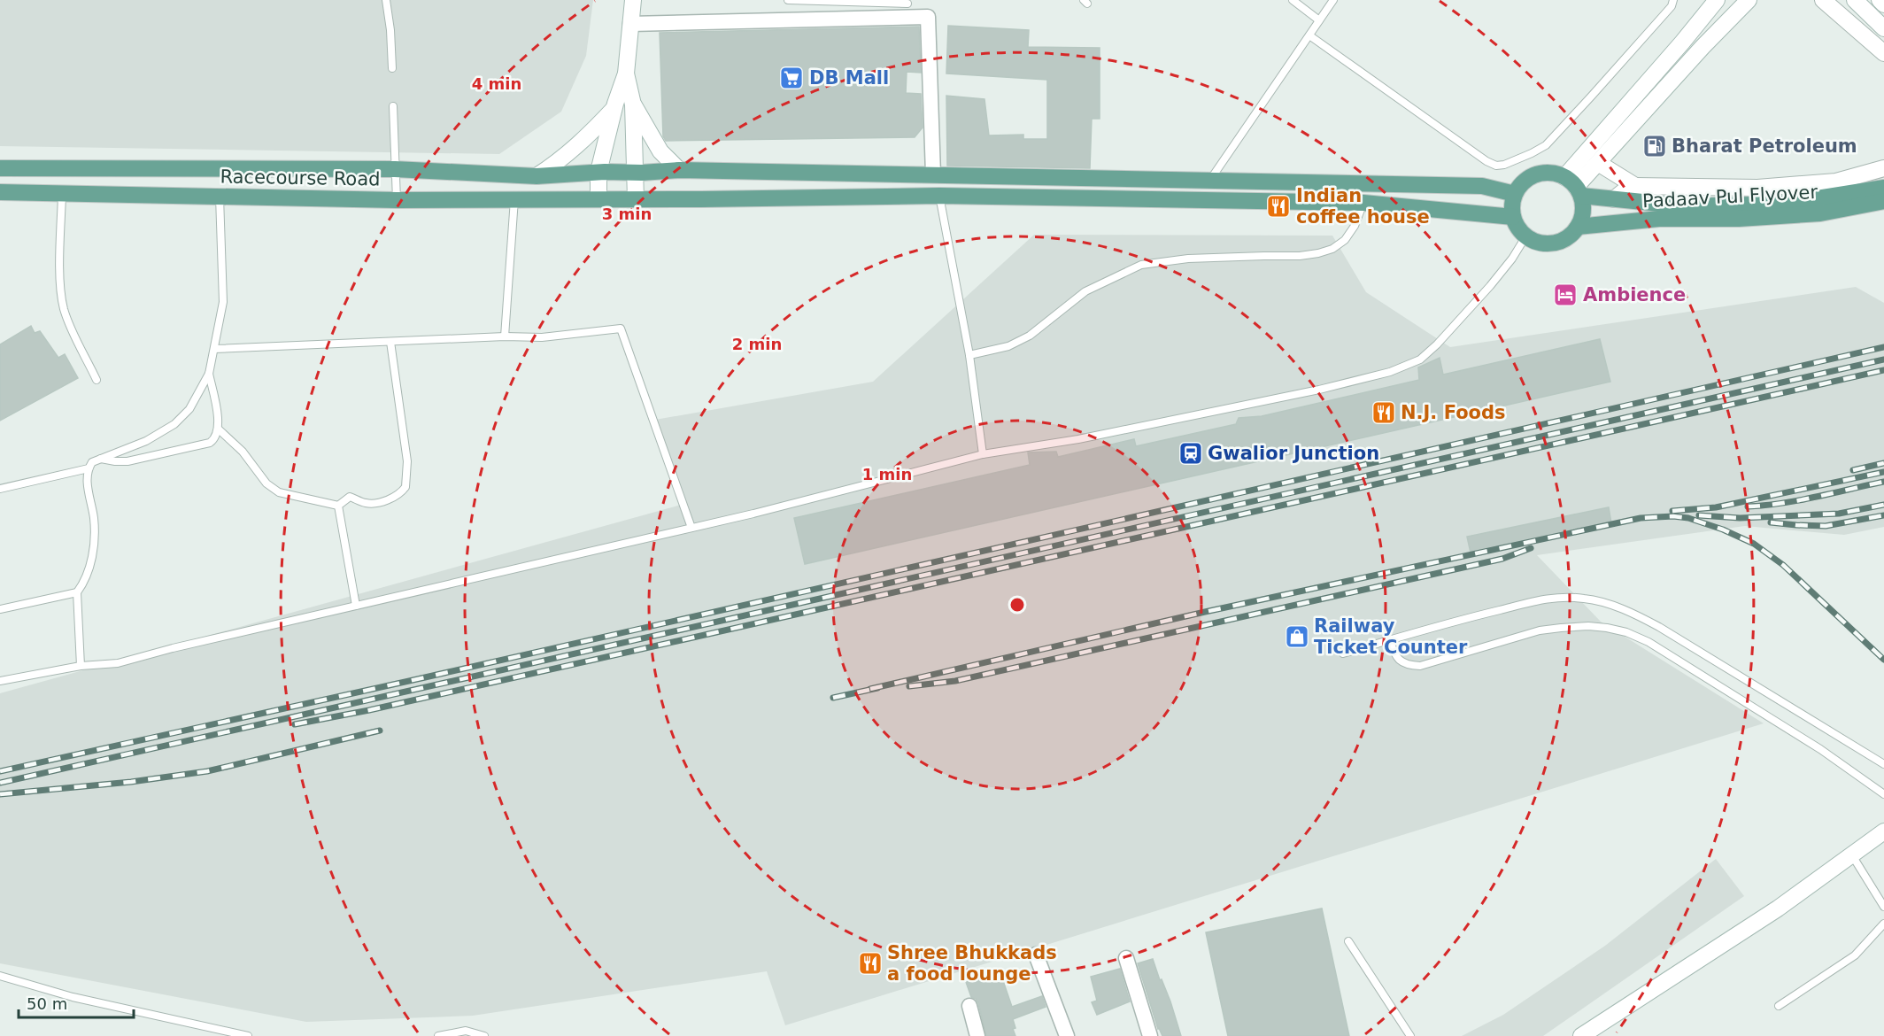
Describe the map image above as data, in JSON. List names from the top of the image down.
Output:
{
  "streets": {
    "main road": ["Racecourse Road", "Padaav Pul Flyover"]
  },
  "crossings": [
    ["Racecourse Road", "Padaav Pul Flyover"]
  ],
  "places": {
    "supermarket": ["DB Mall"],
    "fuel station": ["Bharat Petroleum"],
    "restaurant": ["Indian coffee house", "N.J. Foods", "Shree Bhukkads a food lounge"],
    "hotel": ["Ambience"],
    "station": ["Gwalior Junction"],
    "shop": ["Railway Ticket Counter"]
  },
  "scale_bar": "50 m",
  "rings": [
    "4 min",
    "3 min",
    "2 min",
    "1 min"
  ]
}
